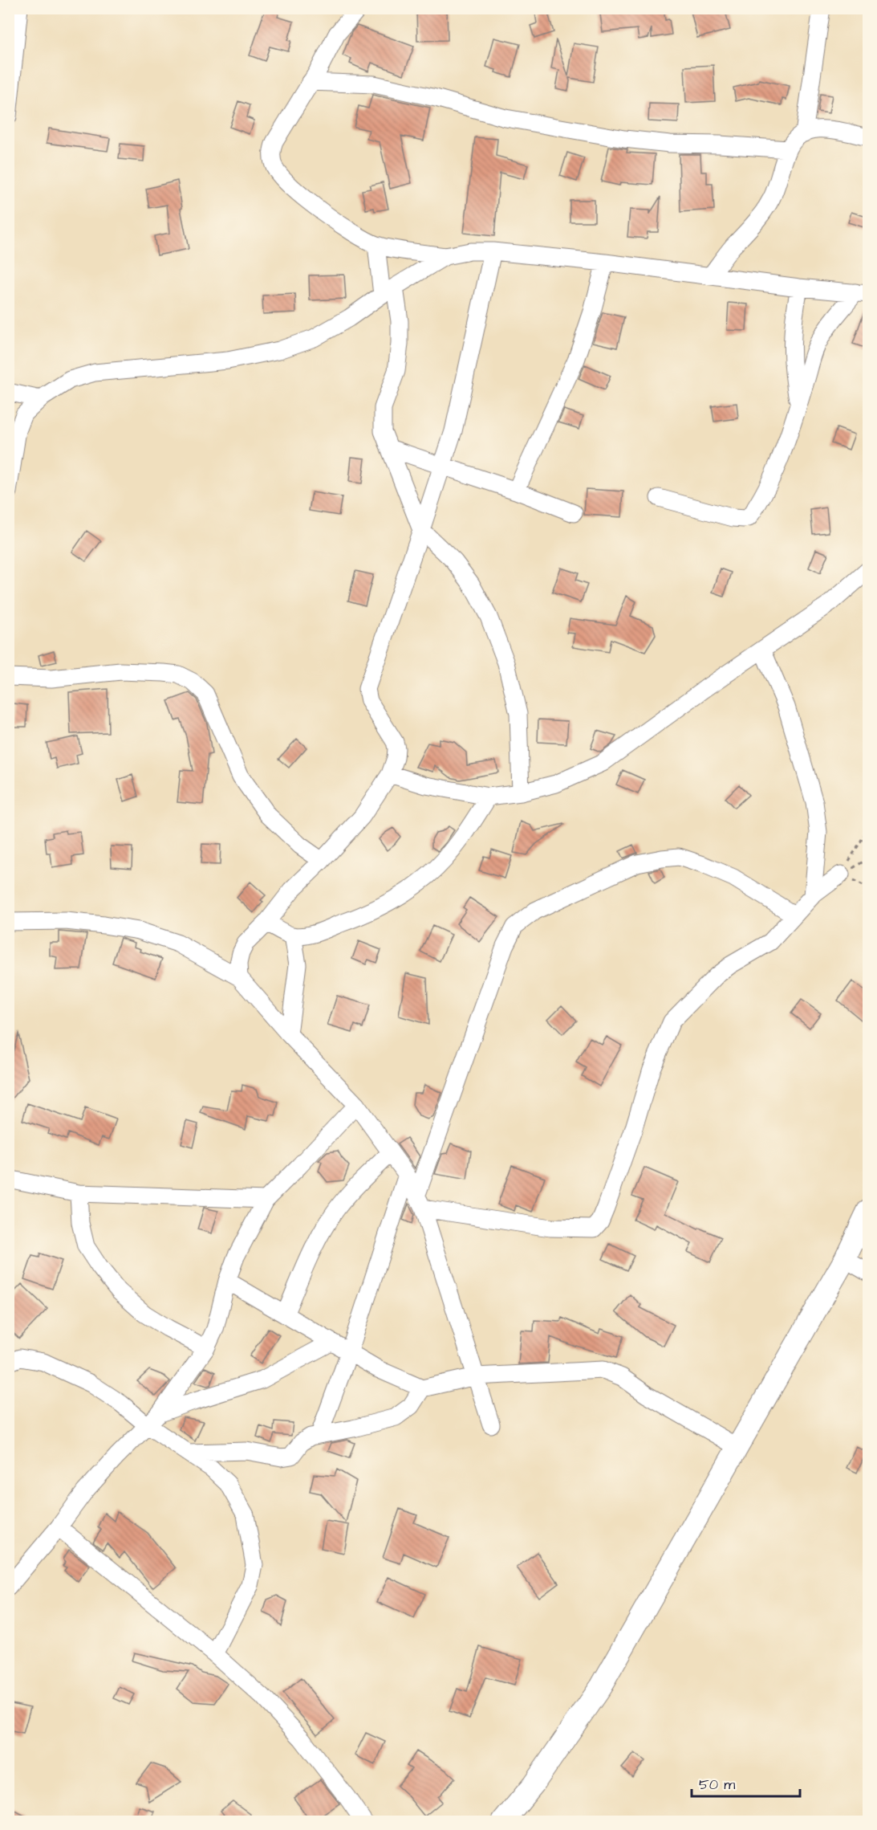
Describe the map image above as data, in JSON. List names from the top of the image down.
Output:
{
  "scale_bar": "50 m"
}
